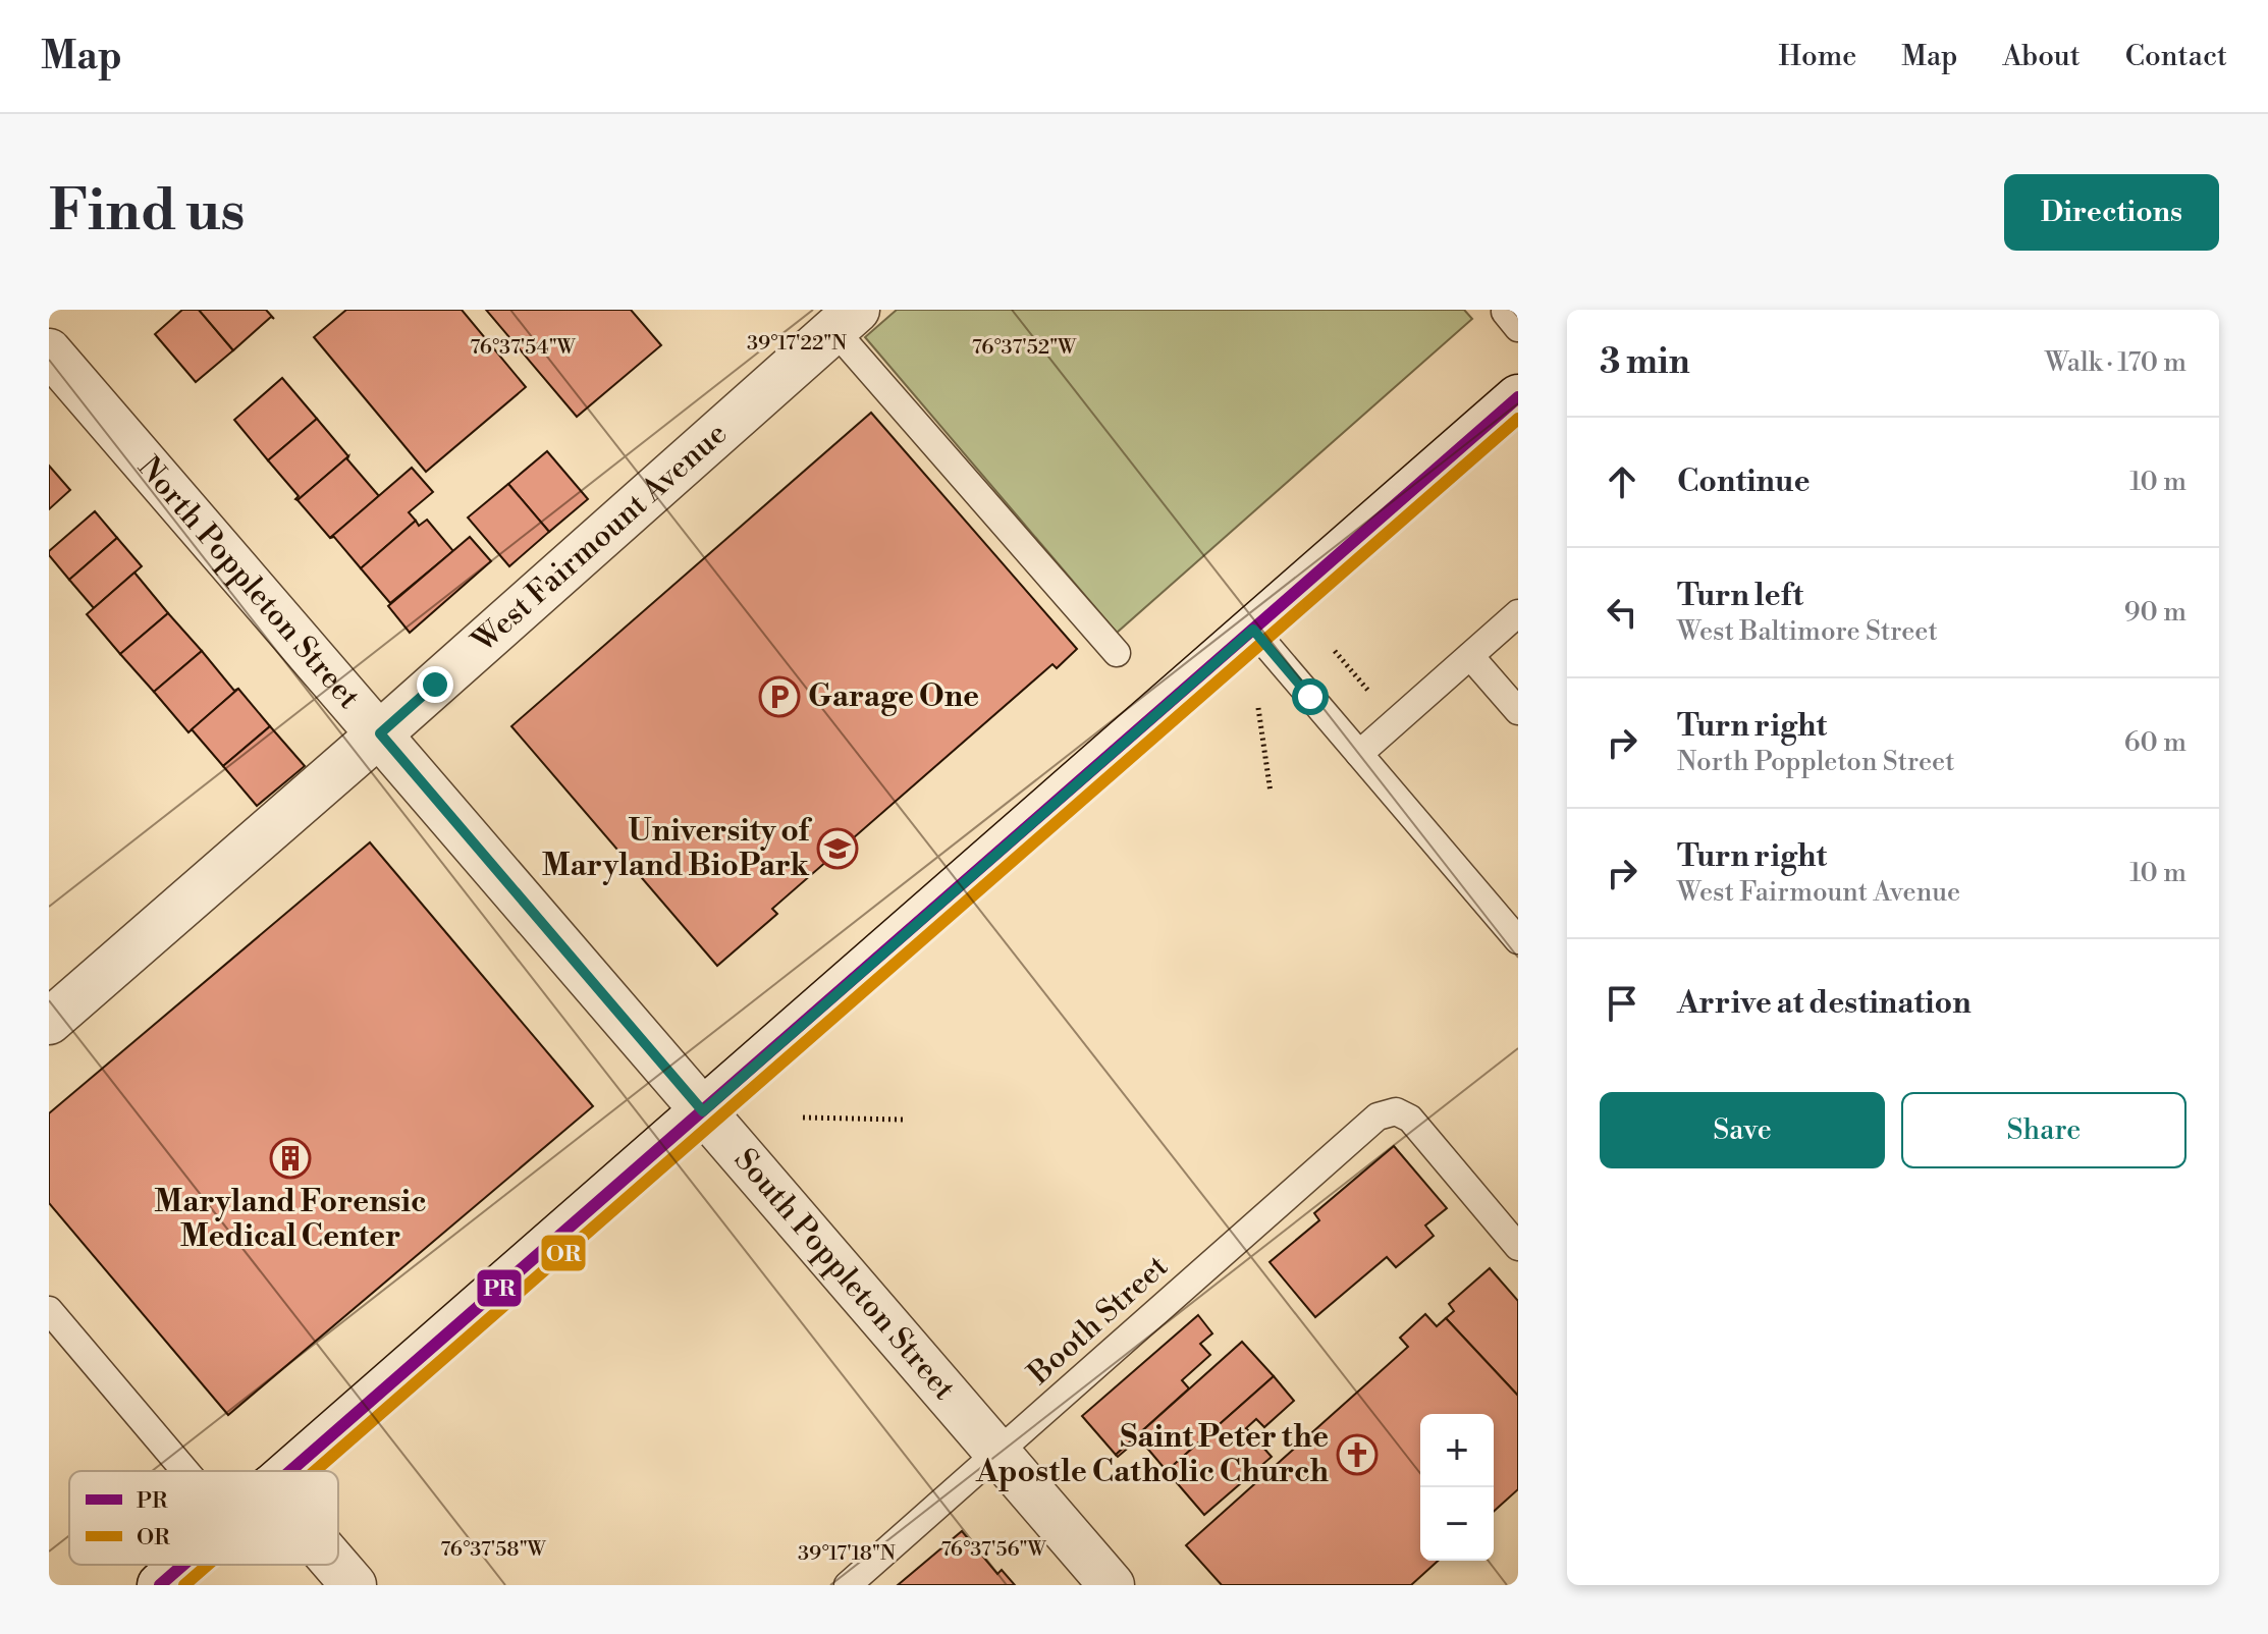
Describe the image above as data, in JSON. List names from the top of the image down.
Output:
{
  "streets": {
    "street": ["West Fairmount Avenue", "North Poppleton Street", "South Poppleton Street"],
    "lane": ["Booth Street"]
  },
  "crossings": [
    ["West Fairmount Avenue", "North Poppleton Street"],
    ["North Poppleton Street", "South Poppleton Street"],
    ["South Poppleton Street", "Booth Street"]
  ],
  "places": {
    "parking": ["Garage One"],
    "school or university": ["University of Maryland BioPark"],
    "building": ["Maryland Forensic Medical Center"],
    "church": ["Saint Peter the Apostle Catholic Church"]
  },
  "lines": ["transit line PR", "transit line OR"],
  "legend": ["PR", "OR"],
  "page": {
    "header": "Map",
    "nav": [
      "Home",
      "Map",
      "About",
      "Contact"
    ],
    "buttons": [
      "Directions",
      ["Save", "Share"]
    ],
    "title": "Find us",
    "heading": ["3 min", "Walk · 170 m"],
    "list": [
      ["Continue", "10 m"],
      ["Turn left", "West Baltimore Street", "90 m"],
      ["Turn right", "North Poppleton Street", "60 m"],
      ["Turn right", "West Fairmount Avenue", "10 m"],
      "Arrive at destination"
    ],
    "map_buttons": ["+", "−"]
  },
  "coordinates": [
    "39°17'22\"N",
    "76°37'54\"W",
    "76°37'52\"W",
    "76°37'58\"W",
    "76°37'56\"W",
    "39°17'18\"N"
  ]
}
